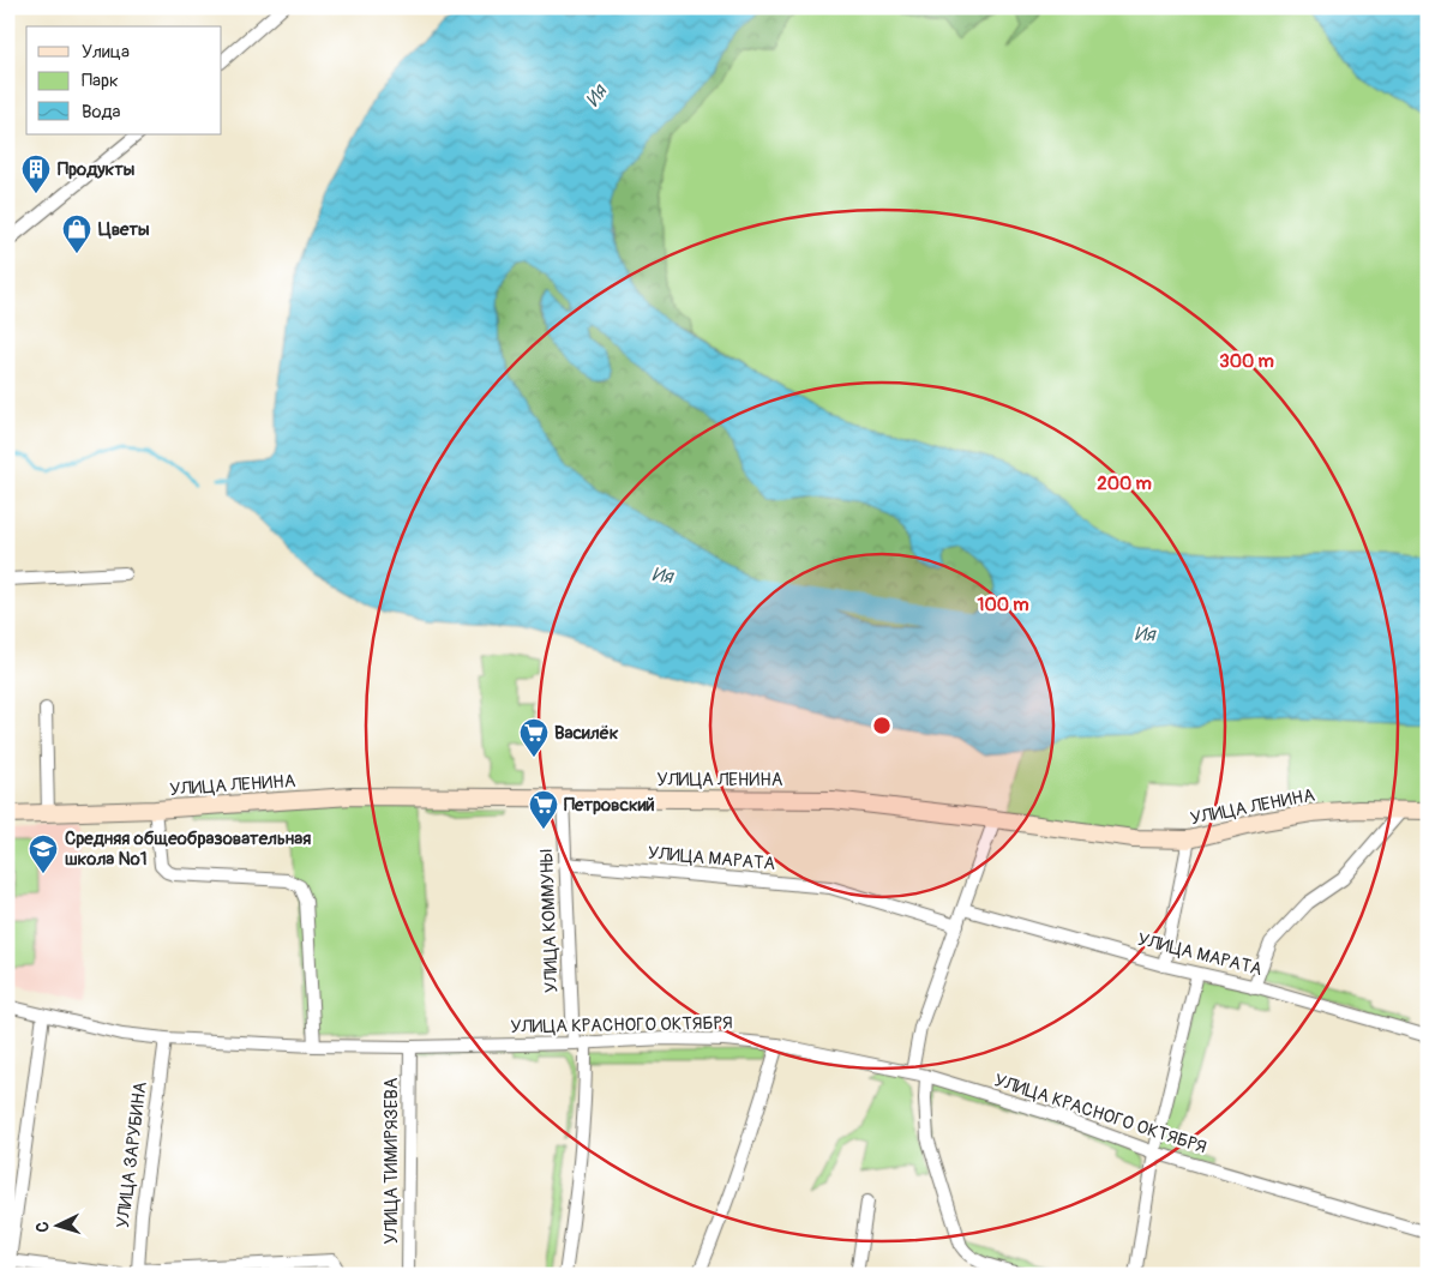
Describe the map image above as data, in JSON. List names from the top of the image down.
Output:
{
  "streets": {
    "main road": ["УЛИЦА ЛЕНИНА"],
    "street": [
      "УЛИЦА МАРАТА",
      "УЛИЦА КОММУНЫ",
      "УЛИЦА КРАСНОГО ОКТЯБРЯ",
      "УЛИЦА ЗАРУБИНА",
      "УЛИЦА ТИМИРЯЗЕВА"
    ]
  },
  "crossings": [
    ["УЛИЦА ЛЕНИНА", "УЛИЦА КОММУНЫ"],
    ["УЛИЦА МАРАТА", "УЛИЦА КОММУНЫ"],
    ["УЛИЦА КОММУНЫ", "УЛИЦА КРАСНОГО ОКТЯБРЯ"],
    ["УЛИЦА КРАСНОГО ОКТЯБРЯ", "УЛИЦА ЗАРУБИНА"],
    ["УЛИЦА КРАСНОГО ОКТЯБРЯ", "УЛИЦА ТИМИРЯЗЕВА"]
  ],
  "water": ["Ия"],
  "places": {
    "building": ["Продукты"],
    "shop": ["Цветы"],
    "supermarket": ["Василёк", "Петровский"],
    "school or university": ["Средняя общеобразовательная школа №1"]
  },
  "legend": ["Улица", "Парк", "Вода"],
  "north": "left",
  "rings": ["300 m", "200 m", "100 m"]
}
